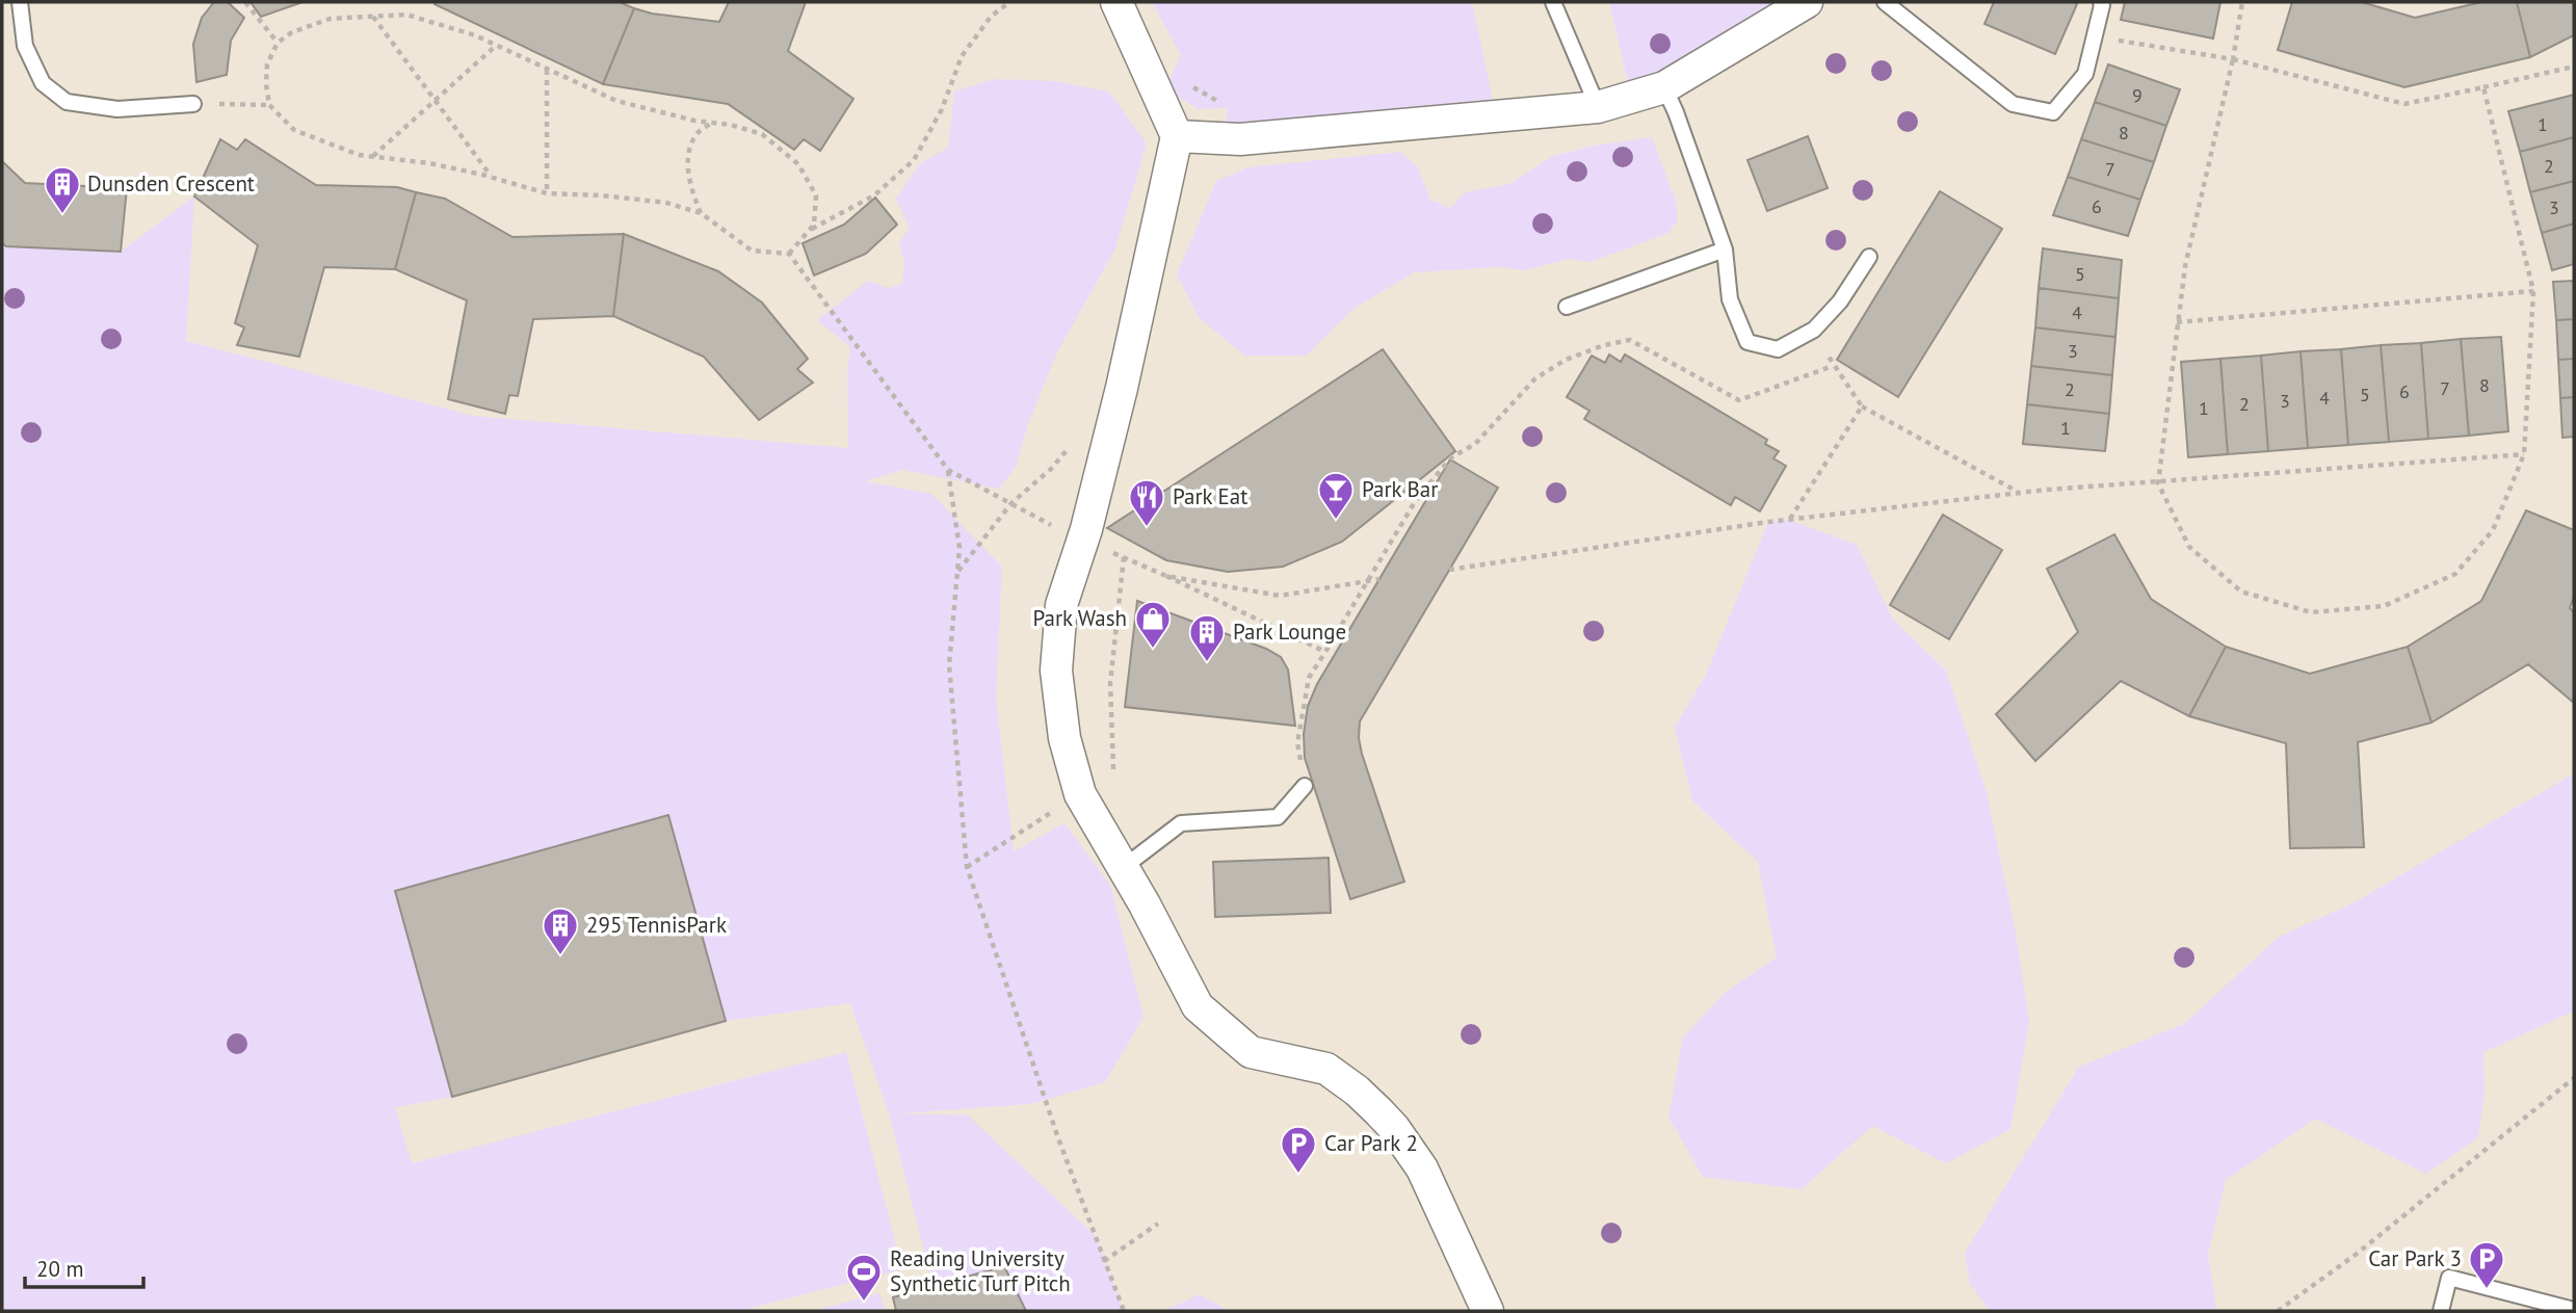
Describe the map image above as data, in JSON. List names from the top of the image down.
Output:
{
  "places": {
    "building": ["Dunsden Crescent", "Park Lounge", "295 TennisPark"],
    "bar": ["Park Bar"],
    "restaurant": ["Park Eat"],
    "shop": ["Park Wash"],
    "parking": ["Car Park 2", "Car Park 3"],
    "sports": ["Reading University Synthetic Turf Pitch"]
  },
  "house_numbers": [
    "9",
    "1",
    "8",
    "2",
    "7",
    "6",
    "3",
    "5",
    "4",
    "3",
    "8",
    "7",
    "2",
    "6",
    "5",
    "4",
    "3",
    "2",
    "1",
    "1"
  ],
  "scale_bar": "20 m"
}
